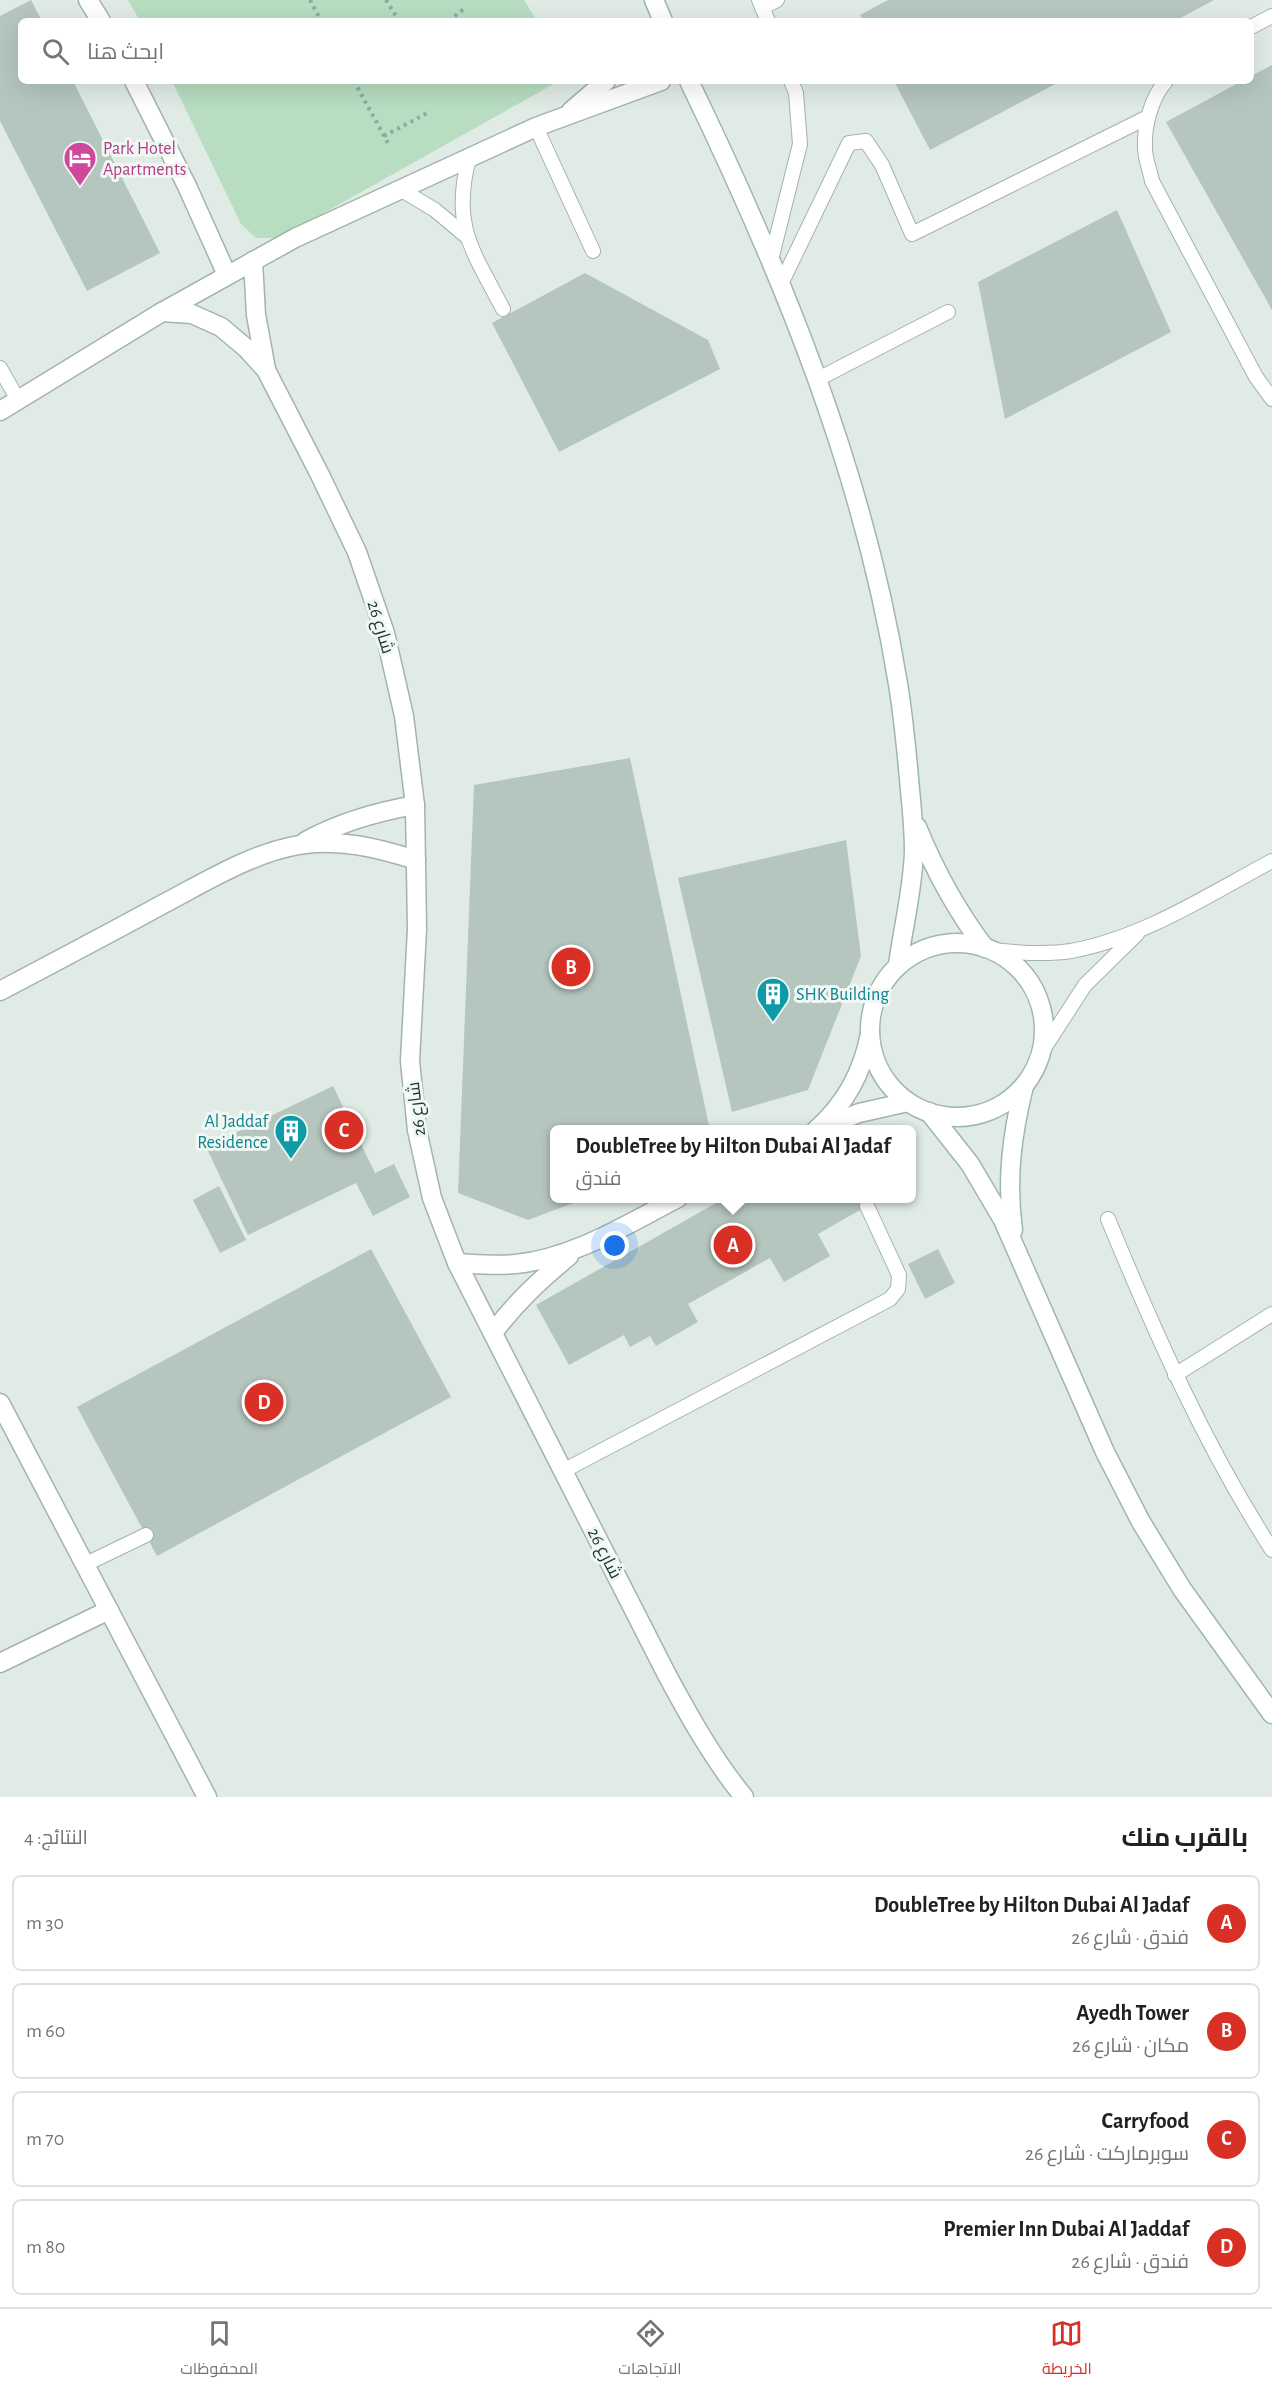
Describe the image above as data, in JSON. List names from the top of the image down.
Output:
{
  "streets": {
    "street": ["شارع 26"]
  },
  "places": {
    "hotel": ["Park Hotel Apartments"],
    "building": ["SHK Building", "Al Jaddaf Residence"]
  },
  "page": {
    "search": "ابحث هنا",
    "pins": [
      "B",
      "C",
      "A",
      "D"
    ],
    "popup": ["DoubleTree by Hilton Dubai Al Jadaf", "فندق"],
    "heading": ["بالقرب منك", "النتائج: 4"],
    "list": [
      {
        "mark": "A",
        "name": "DoubleTree by Hilton Dubai Al Jadaf",
        "note": "فندق · شارع 26",
        "value": "30 m"
      },
      {
        "mark": "B",
        "name": "Ayedh Tower",
        "note": "مكان · شارع 26",
        "value": "60 m"
      },
      {
        "mark": "C",
        "name": "Carryfood",
        "note": "سوبرماركت · شارع 26",
        "value": "70 m"
      },
      {
        "mark": "D",
        "name": "Premier Inn Dubai Al Jaddaf",
        "note": "فندق · شارع 26",
        "value": "80 m"
      }
    ],
    "nav": ["الخريطة", "الاتجاهات", "المحفوظات"]
  }
}
